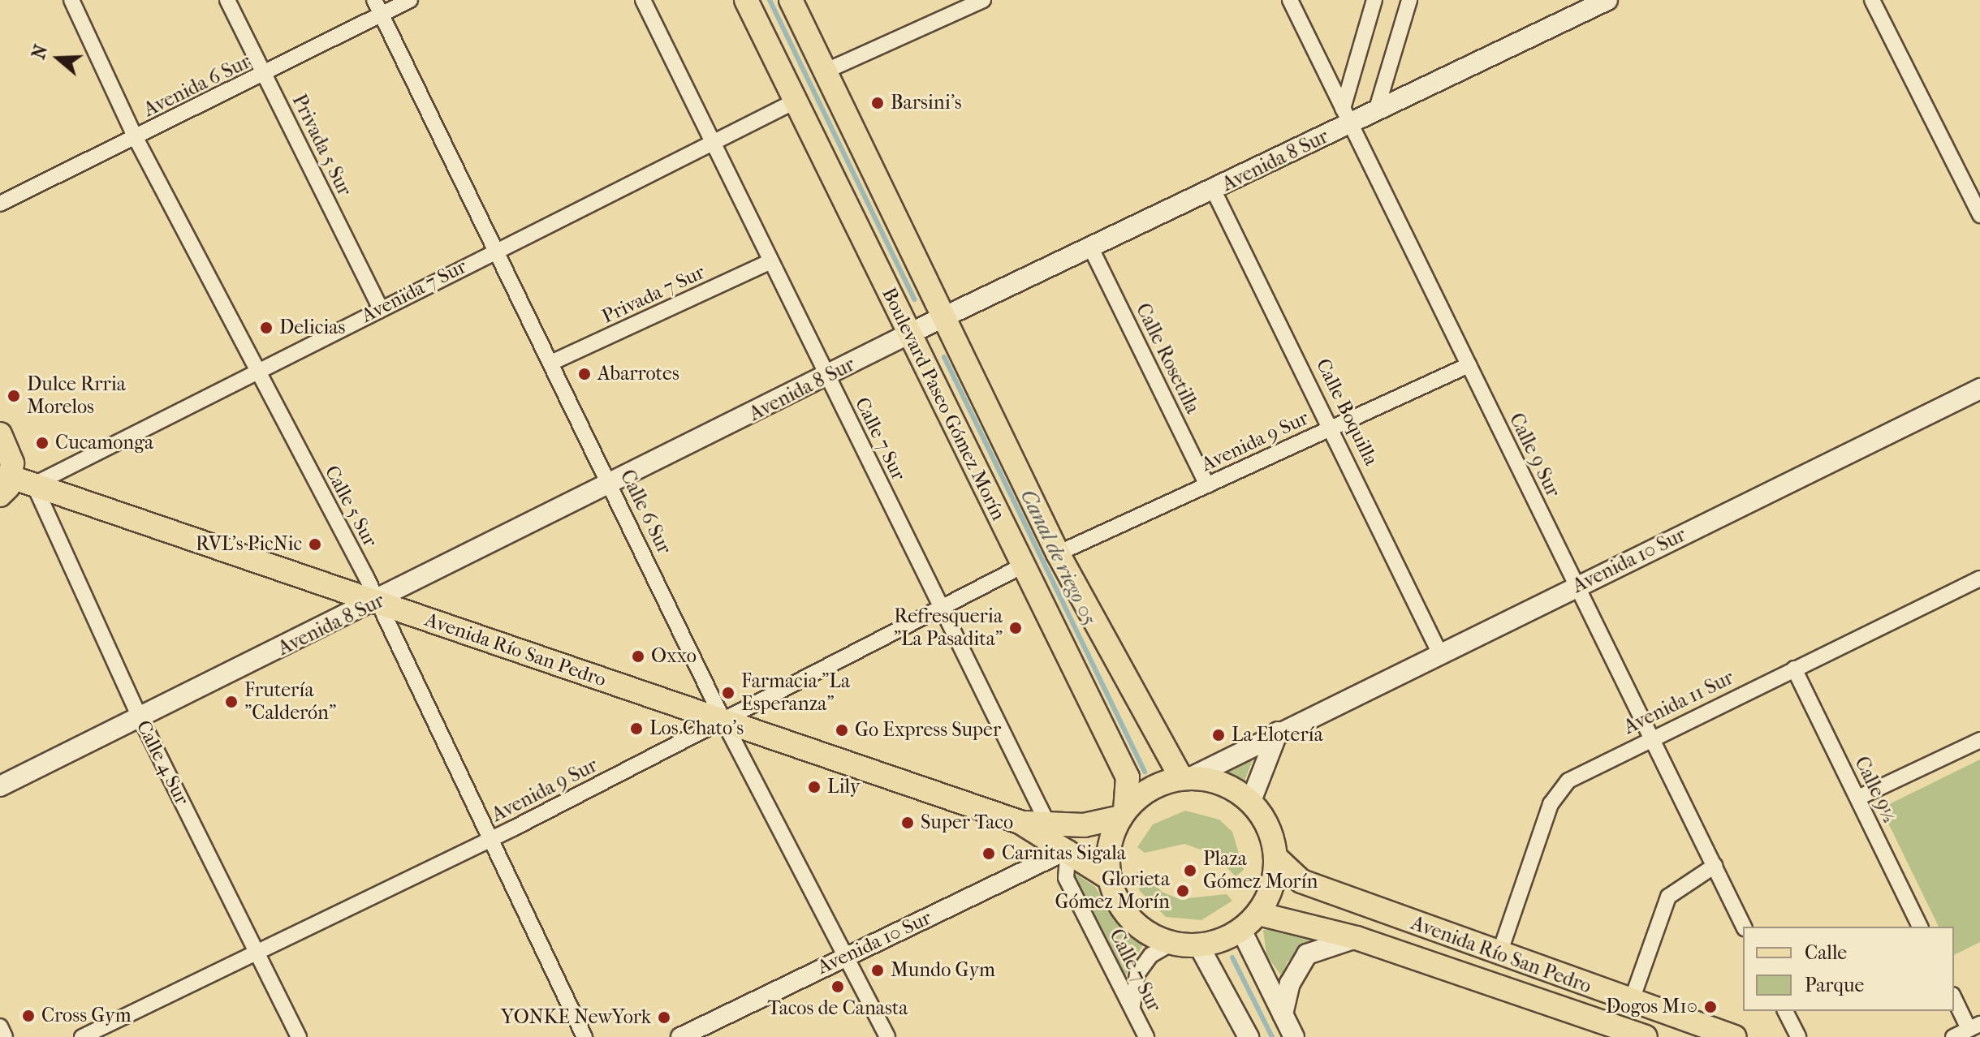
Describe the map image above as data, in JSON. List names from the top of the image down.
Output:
{
  "streets": {
    "main road": [
      "Avenida 8 Sur",
      "Boulevard Paseo Gómez Morín",
      "Avenida 10 Sur",
      "Avenida Río San Pedro"
    ],
    "street": [
      "Avenida 6 Sur",
      "Privada 5 Sur",
      "Avenida 7 Sur",
      "Privada 7 Sur",
      "Calle Rosetilla",
      "Calle Boquilla",
      "Calle 7 Sur",
      "Avenida 9 Sur",
      "Calle 9 Sur",
      "Calle 5 Sur",
      "Calle 6 Sur",
      "Avenida 11 Sur",
      "Calle 4 Sur",
      "Calle 9½"
    ]
  },
  "crossings": [
    ["Avenida 6 Sur", "Privada 5 Sur"],
    ["Avenida 6 Sur", "Calle 5 Sur"],
    ["Avenida 6 Sur", "Calle 6 Sur"],
    ["Privada 5 Sur", "Avenida 7 Sur"],
    ["Avenida 8 Sur", "Calle Rosetilla"],
    ["Avenida 8 Sur", "Boulevard Paseo Gómez Morín"],
    ["Avenida 8 Sur", "Calle Boquilla"],
    ["Avenida 8 Sur", "Calle 7 Sur"],
    ["Avenida 8 Sur", "Calle 9 Sur"],
    ["Avenida 8 Sur", "Calle 5 Sur"],
    ["Avenida 8 Sur", "Calle 6 Sur"],
    ["Avenida 8 Sur", "Avenida Río San Pedro"],
    ["Avenida 8 Sur", "Calle 4 Sur"],
    ["Avenida 7 Sur", "Boulevard Paseo Gómez Morín"],
    ["Avenida 7 Sur", "Calle 7 Sur"],
    ["Avenida 7 Sur", "Calle 5 Sur"],
    ["Avenida 7 Sur", "Calle 6 Sur"],
    ["Avenida 7 Sur", "Avenida Río San Pedro"],
    ["Avenida 7 Sur", "Calle 4 Sur"],
    ["Privada 7 Sur", "Calle 7 Sur"],
    ["Privada 7 Sur", "Calle 6 Sur"],
    ["Calle Rosetilla", "Avenida 9 Sur"],
    ["Boulevard Paseo Gómez Morín", "Avenida 9 Sur"],
    ["Boulevard Paseo Gómez Morín", "Avenida 10 Sur"],
    ["Boulevard Paseo Gómez Morín", "Avenida Río San Pedro"],
    ["Calle Boquilla", "Avenida 9 Sur"],
    ["Calle Boquilla", "Avenida 10 Sur"],
    ["Calle 7 Sur", "Avenida 9 Sur"],
    ["Calle 7 Sur", "Avenida 10 Sur"],
    ["Calle 7 Sur", "Avenida Río San Pedro"],
    ["Avenida 9 Sur", "Calle 9 Sur"],
    ["Avenida 9 Sur", "Calle 5 Sur"],
    ["Avenida 9 Sur", "Calle 6 Sur"],
    ["Avenida 9 Sur", "Avenida Río San Pedro"],
    ["Avenida 9 Sur", "Calle 4 Sur"],
    ["Calle 9 Sur", "Avenida 10 Sur"],
    ["Calle 9 Sur", "Avenida 11 Sur"],
    ["Calle 5 Sur", "Avenida Río San Pedro"],
    ["Calle 6 Sur", "Avenida 10 Sur"],
    ["Calle 6 Sur", "Avenida Río San Pedro"],
    ["Avenida 10 Sur", "Avenida Río San Pedro"],
    ["Avenida Río San Pedro", "Avenida 11 Sur"],
    ["Avenida Río San Pedro", "Calle 4 Sur"],
    ["Avenida 11 Sur", "Calle 9½"]
  ],
  "water": ["Canal de riego 05"],
  "places": [
    "Barsini's",
    "Delicias",
    "Abarrotes",
    "Dulce Rrria Morelos",
    "Cucamonga",
    "RVL's PicNic",
    "Refresqueria \"La Pasadita\"",
    "Oxxo",
    "Farmacia \"La Esperanza\"",
    "Frutería \"Calderón\"",
    "Los Chato's",
    "Go Express Super",
    "La Elotería",
    "Lily",
    "Super Taco",
    "Carnitas Sigala",
    "Plaza Gómez Morín",
    "Glorieta Gómez Morín",
    "Mundo Gym",
    "Tacos de Canasta",
    "Dogos M10",
    "Cross Gym",
    "YONKE NewYork"
  ],
  "legend": ["Calle", "Parque"],
  "north": "left"
}
